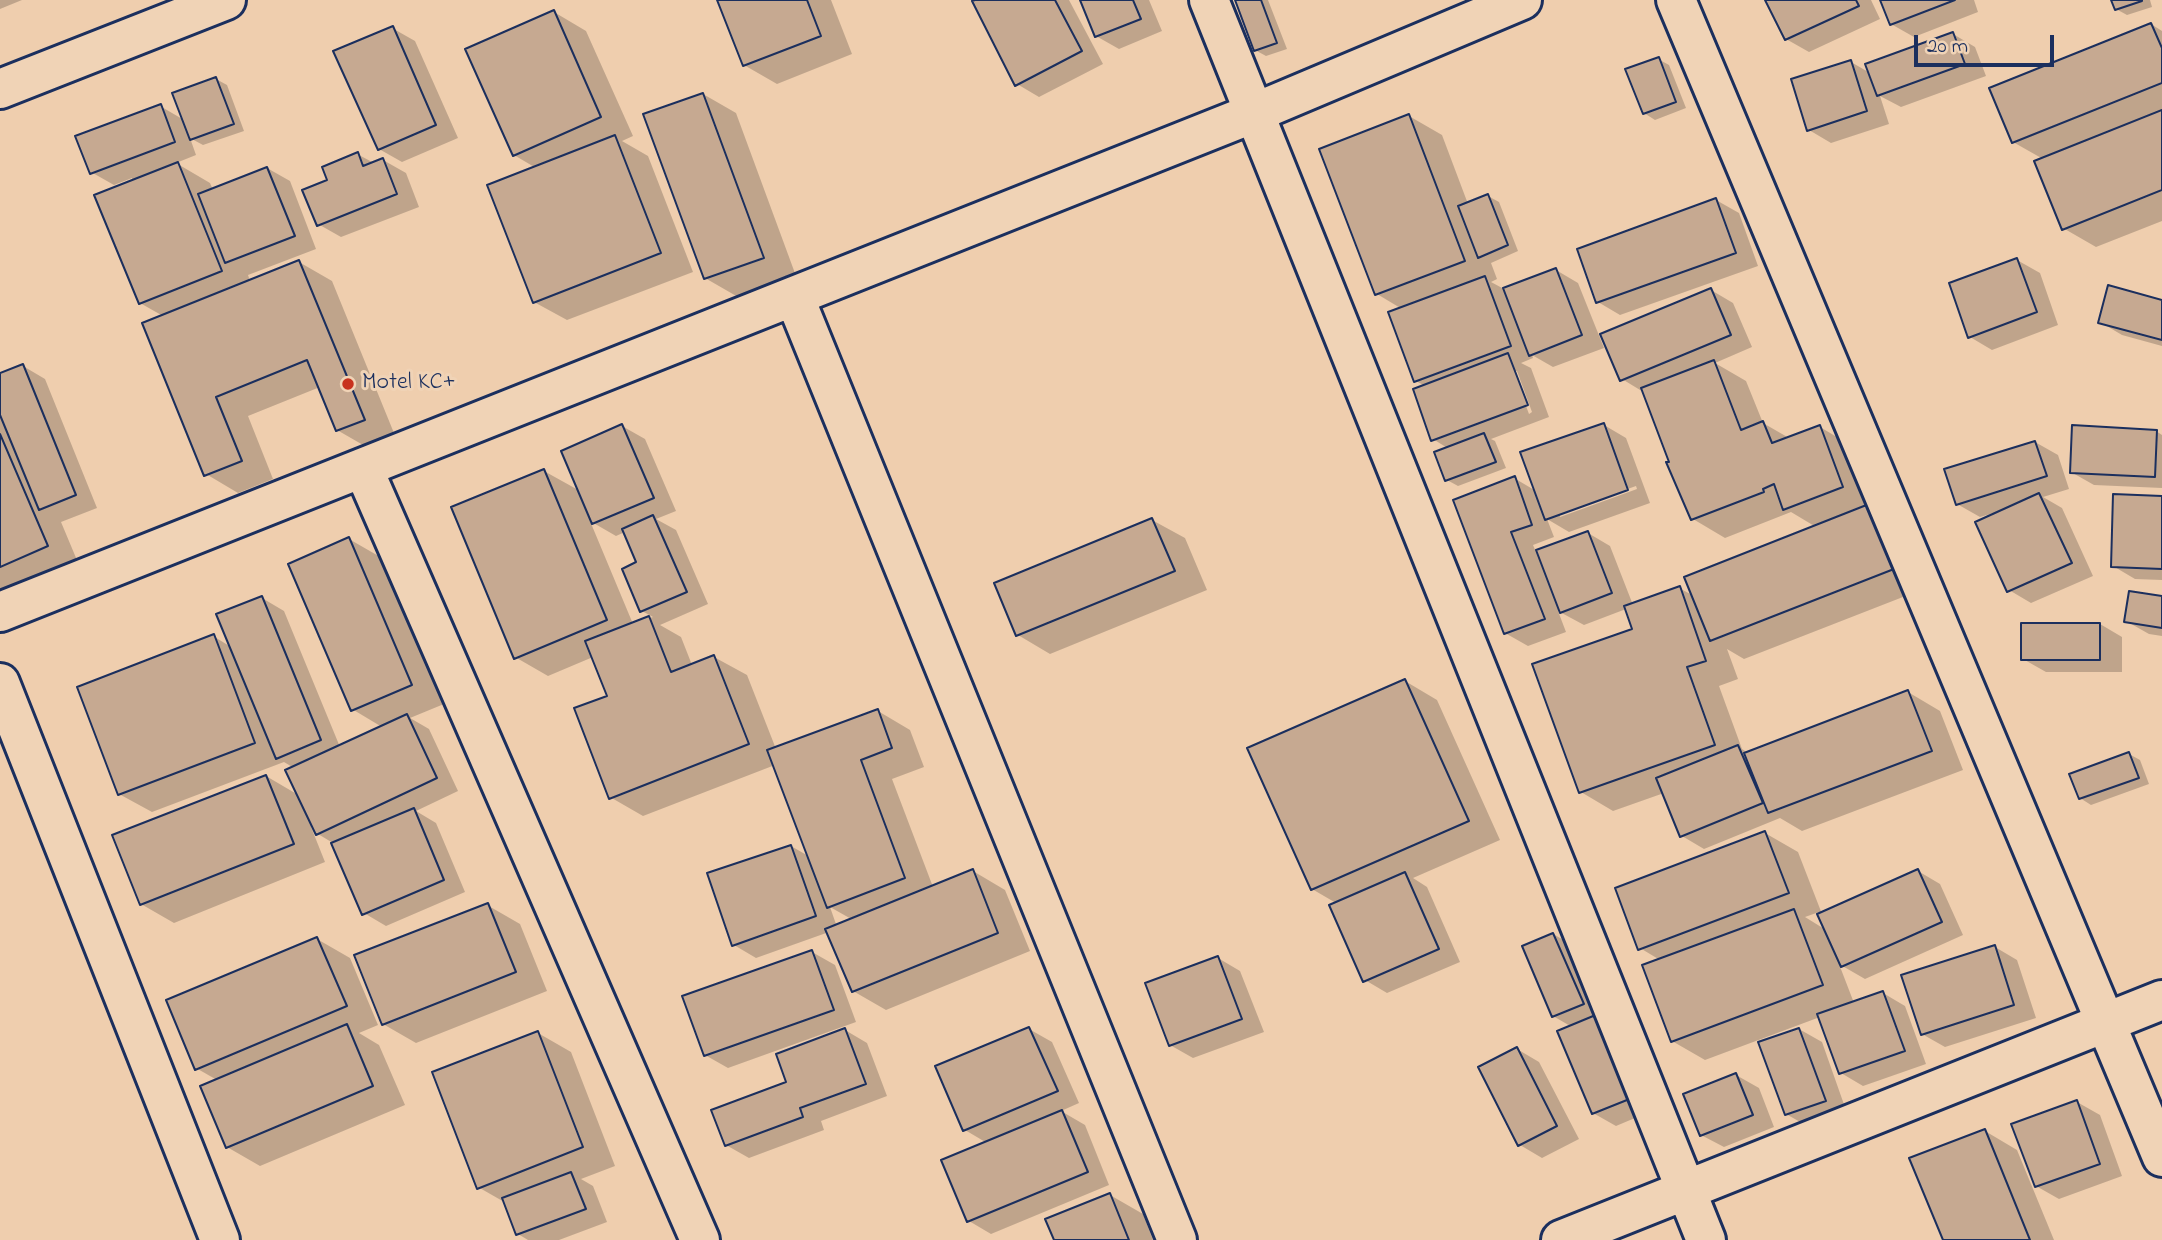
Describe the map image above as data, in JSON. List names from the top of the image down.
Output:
{
  "places": ["Motel KC+"],
  "scale_bar": "20 m"
}
